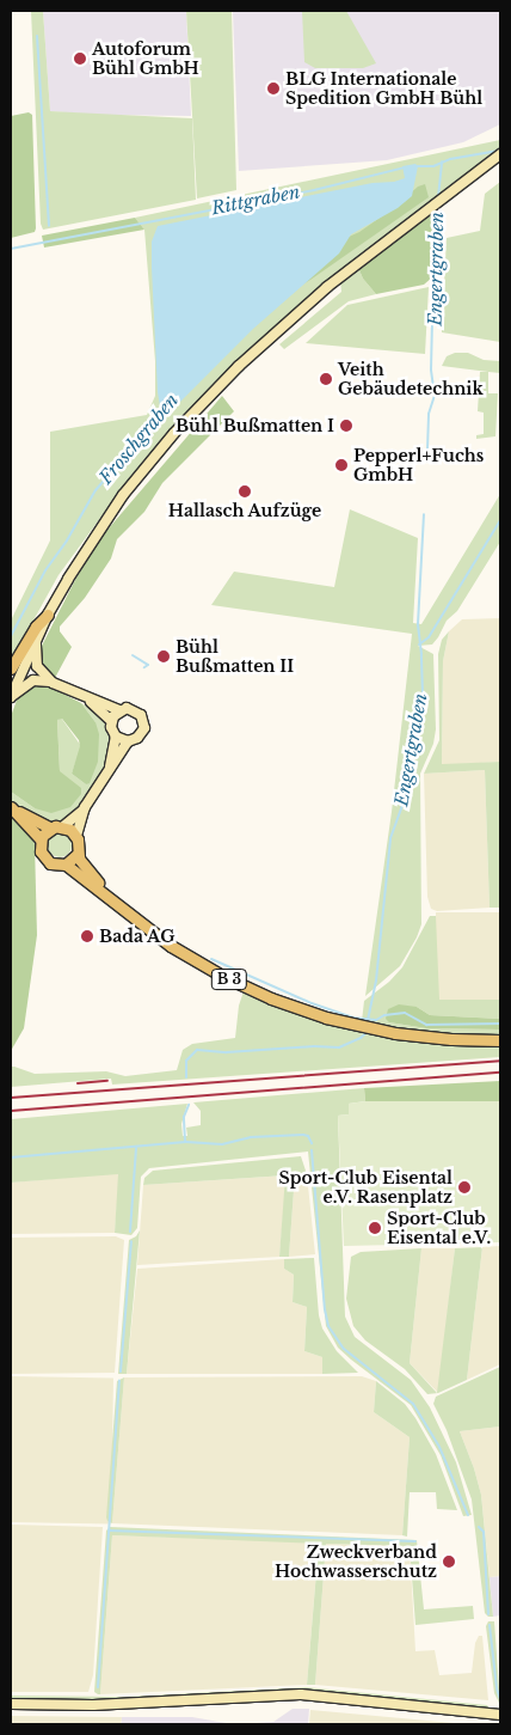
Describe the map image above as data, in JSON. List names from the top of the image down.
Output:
{
  "streets": {
    "main road": ["B 3"]
  },
  "water": ["Rittgraben", "Engertgraben", "Froschgraben"],
  "places": [
    "Autoforum Bühl GmbH",
    "BLG Internationale Spedition GmbH Bühl",
    "Veith Gebäudetechnik",
    "Bühl Bußmatten I",
    "Pepperl+Fuchs GmbH",
    "Hallasch Aufzüge",
    "Bühl Bußmatten II",
    "Bada AG",
    "Sport-Club Eisental e.V. Rasenplatz",
    "Sport-Club Eisental e.V.",
    "Zweckverband Hochwasserschutz"
  ]
}
